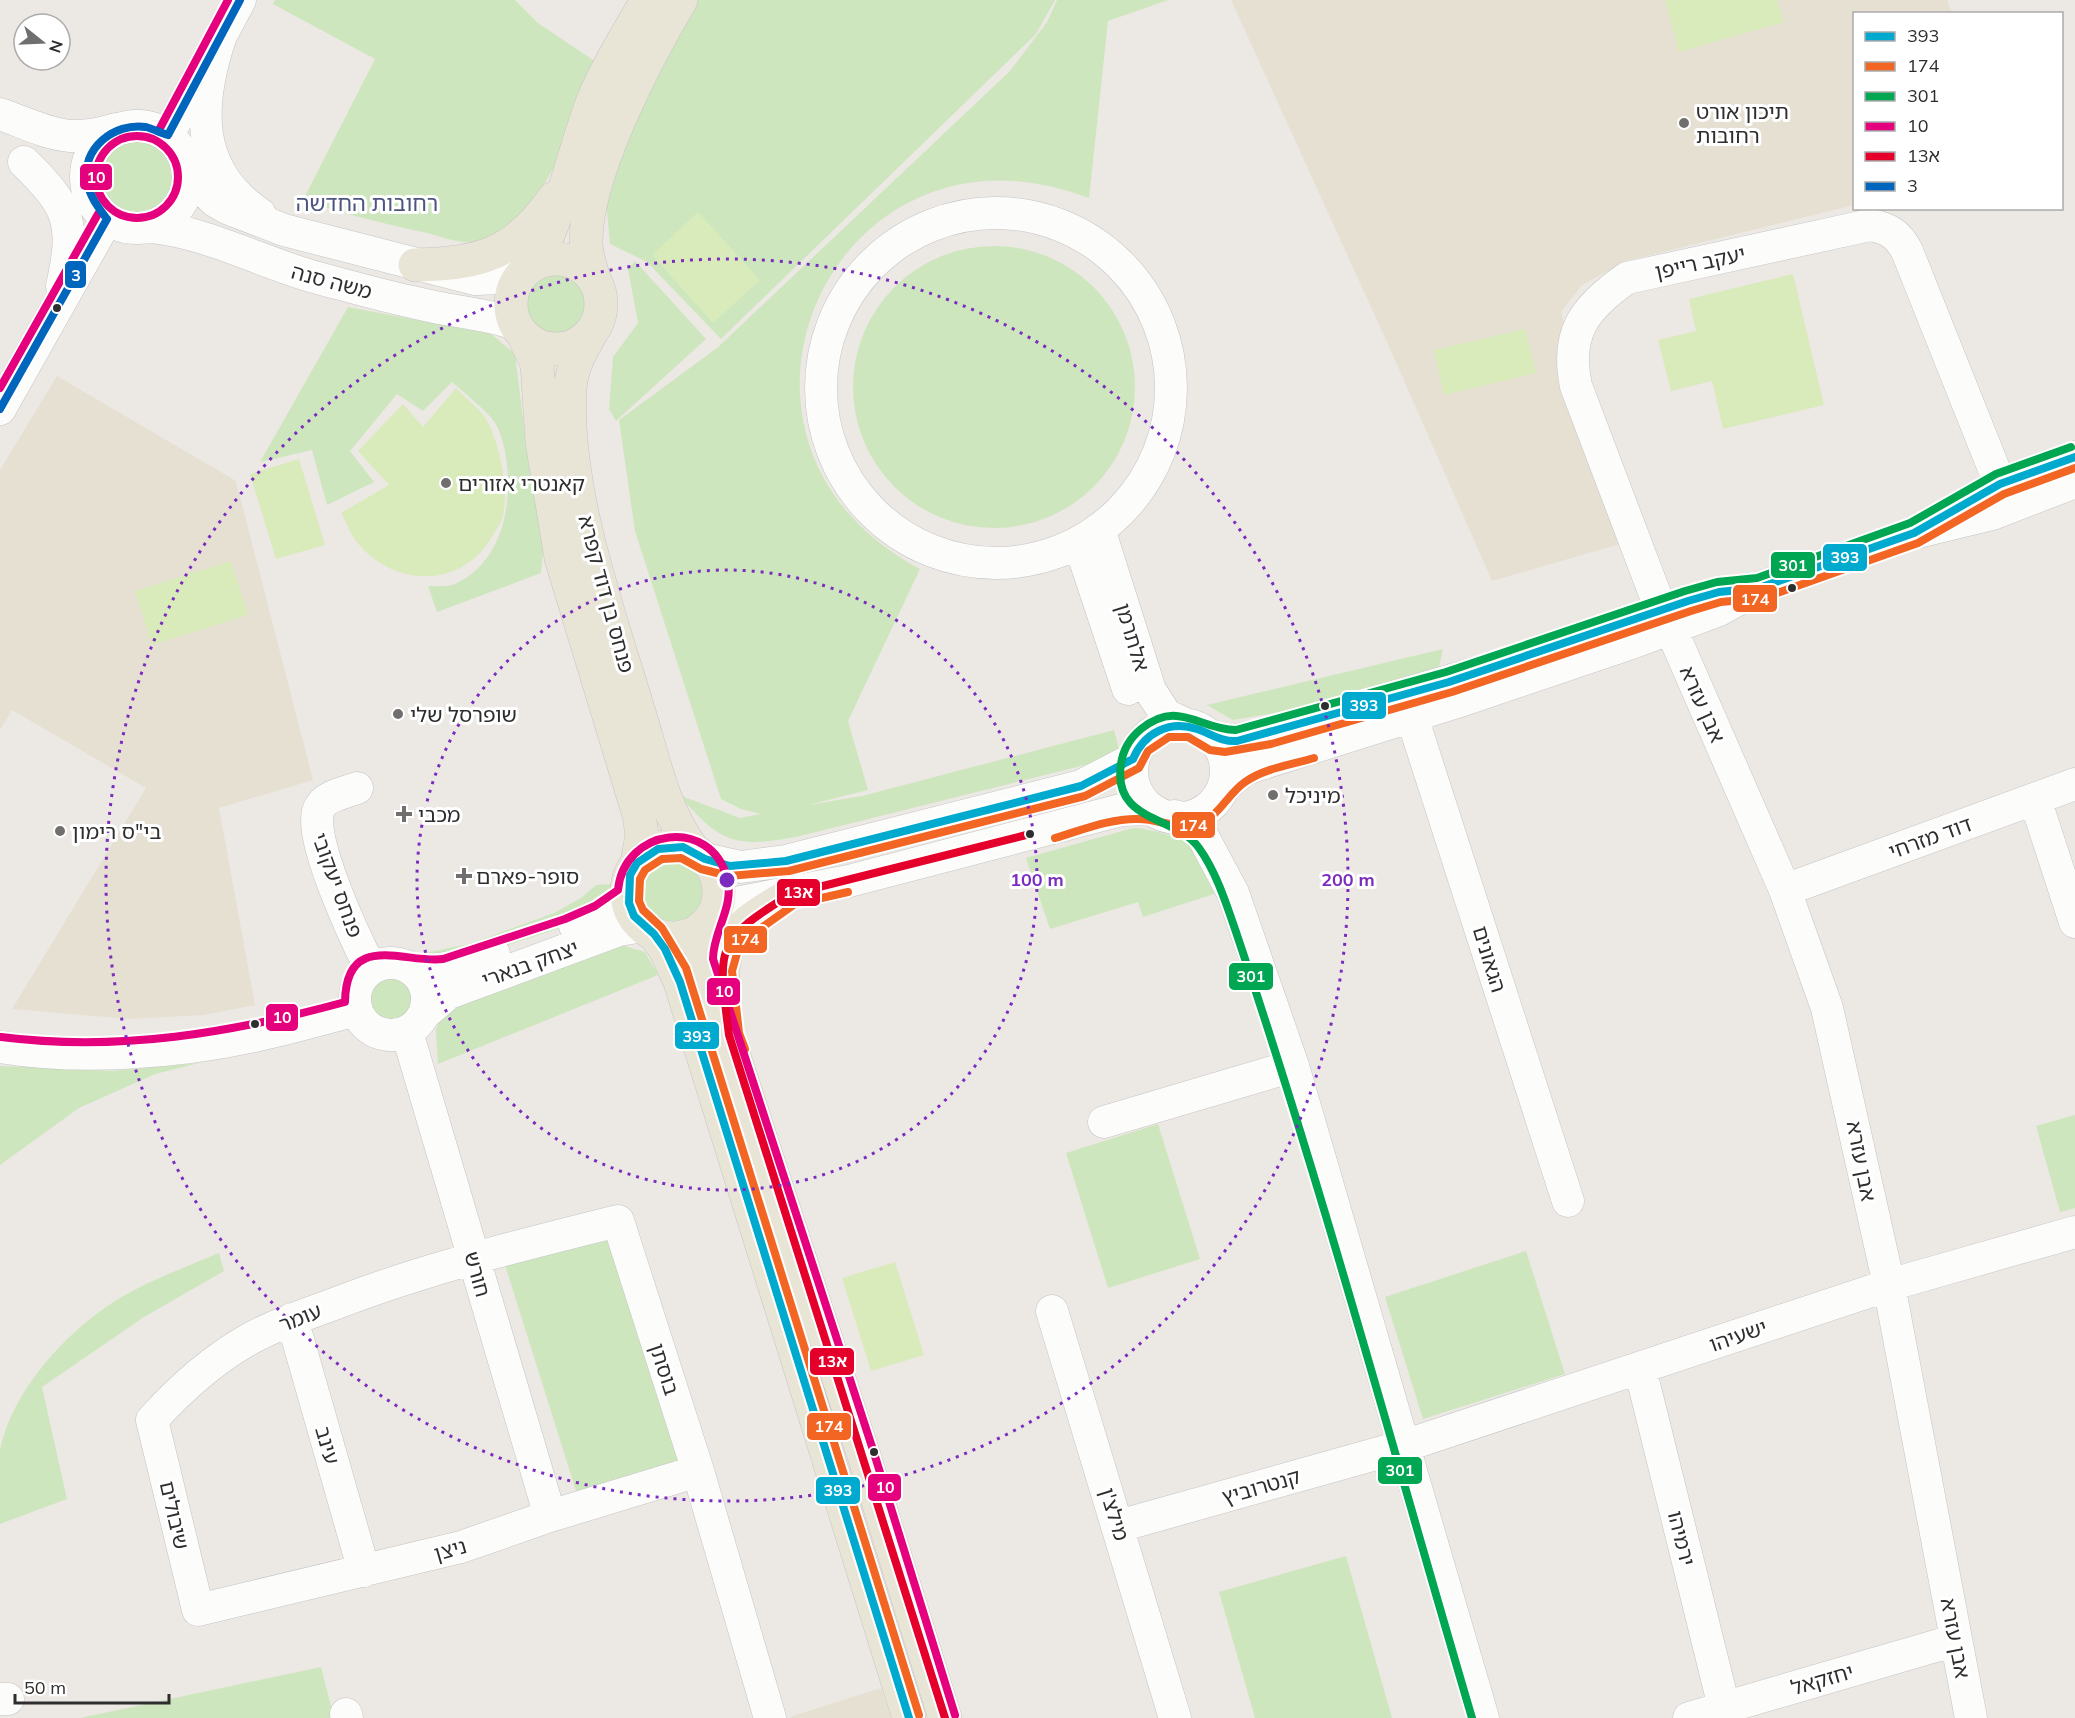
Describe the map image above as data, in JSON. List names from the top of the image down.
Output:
{
  "streets": {
    "main road": ["פנחס בן דוד קפרא"],
    "street": [
      "יעקב רייפן",
      "משה סנה",
      "אלתרמן",
      "אבן עזרא",
      "דוד מזרחי",
      "פנחס יעקובי",
      "הגאונים",
      "יצחק בנארי",
      "חורש",
      "עומר",
      "ישעיהו",
      "בוסתן",
      "עינב",
      "קנטרוביץ",
      "מילצ'ן",
      "שיבולים",
      "ירמיהו",
      "ניצן",
      "יחזקאל"
    ]
  },
  "crossings": [
    ["יעקב רייפן", "אבן עזרא"],
    ["משה סנה", "פנחס בן דוד קפרא"],
    ["פנחס בן דוד קפרא", "יצחק בנארי"],
    ["אבן עזרא", "דוד מזרחי"],
    ["אבן עזרא", "ישעיהו"],
    ["אבן עזרא", "יחזקאל"],
    ["פנחס יעקובי", "יצחק בנארי"],
    ["פנחס יעקובי", "חורש"],
    ["יצחק בנארי", "חורש"],
    ["חורש", "עומר"],
    ["חורש", "בוסתן"],
    ["חורש", "ניצן"],
    ["עומר", "בוסתן"],
    ["עומר", "עינב"],
    ["עומר", "שיבולים"],
    ["ישעיהו", "קנטרוביץ"],
    ["ישעיהו", "ירמיהו"],
    ["בוסתן", "ניצן"],
    ["עינב", "ניצן"],
    ["קנטרוביץ", "מילצ'ן"],
    ["שיבולים", "ניצן"],
    ["ירמיהו", "יחזקאל"]
  ],
  "districts": ["רחובות החדשה"],
  "places": {
    "other": [
      "תיכון אורט רחובות",
      "קאנטרי אזורים",
      "שופרסל שלי",
      "מיניכל",
      "בי\"ס רימון"
    ],
    "health": ["מכבי", "סופר-פארם"]
  },
  "lines": [
    "transit line 10",
    "transit line 3",
    "transit line 301",
    "transit line 393",
    "transit line 174",
    "transit line 13א"
  ],
  "legend": [
    "393",
    "174",
    "301",
    "10",
    "13א",
    "3"
  ],
  "scale_bar": "50 m",
  "north": "right",
  "rings": ["100 m", "200 m"]
}
